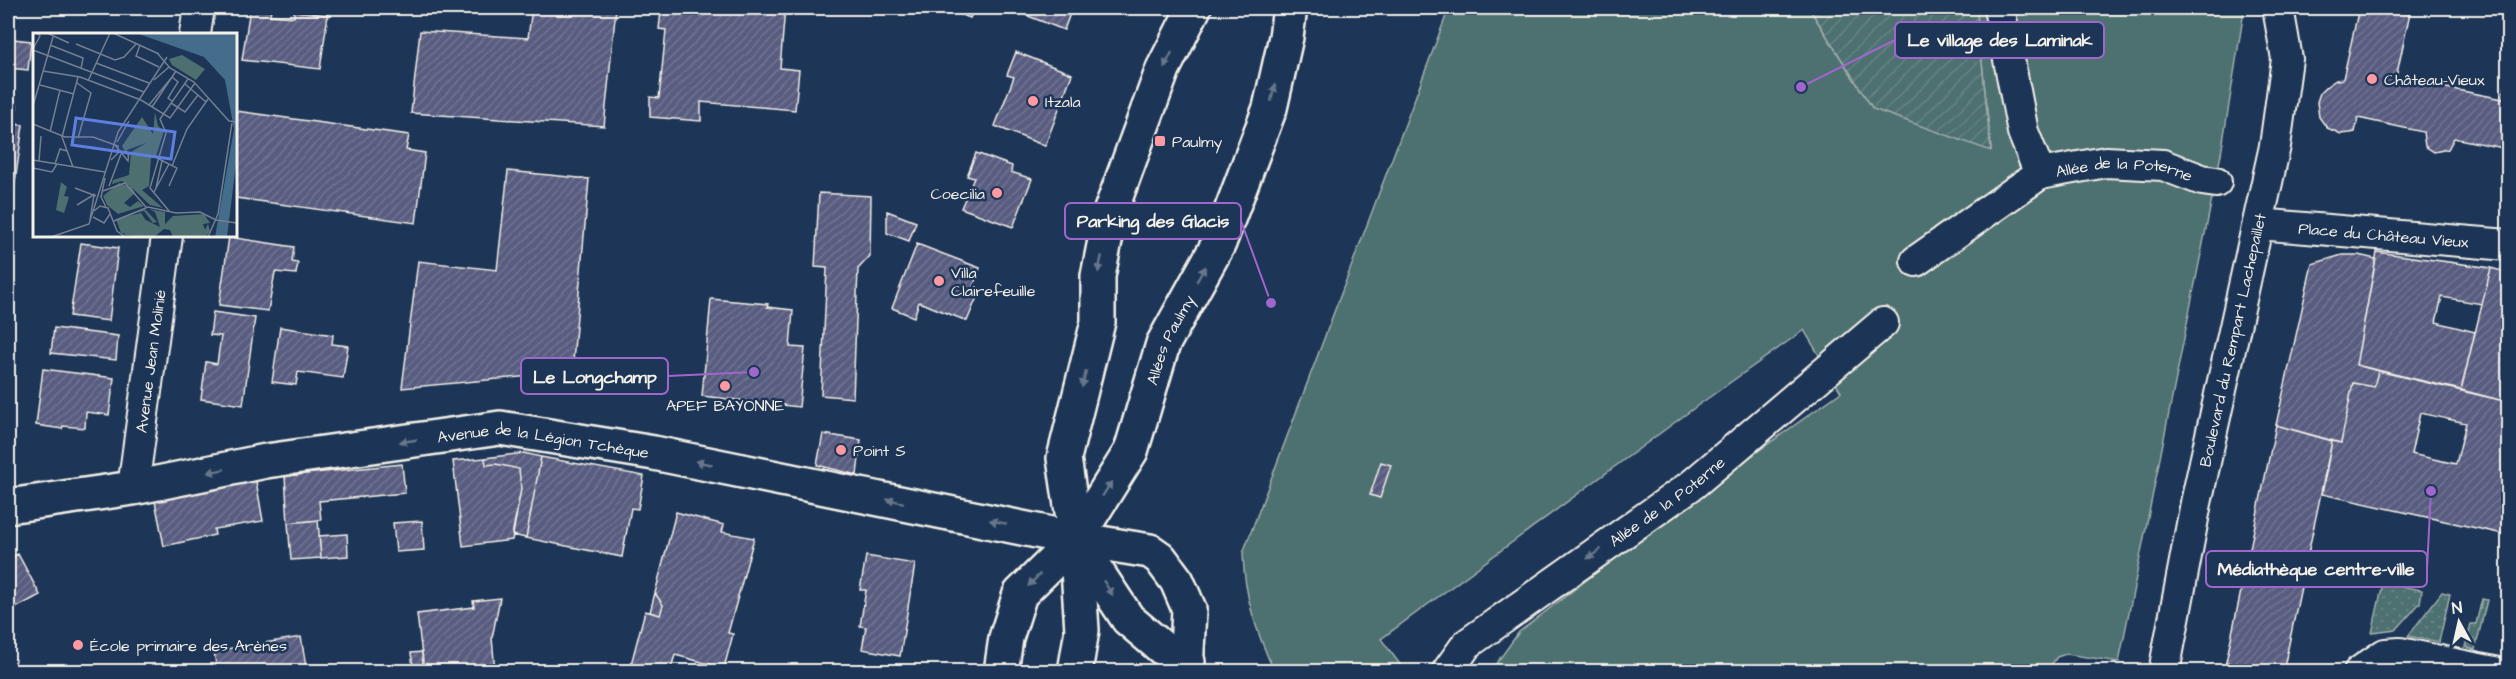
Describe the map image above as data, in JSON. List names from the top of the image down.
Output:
{
  "streets": {
    "street": [
      "Allée de la Poterne",
      "Place du Château Vieux",
      "Allées Paulmy",
      "Boulevard du Rempart Lachepaillet",
      "Avenue Jean Molinié",
      "Avenue de la Légion Tchèque"
    ]
  },
  "crossings": [
    ["Place du Château Vieux", "Boulevard du Rempart Lachepaillet"],
    ["Allées Paulmy", "Avenue de la Légion Tchèque"],
    ["Avenue Jean Molinié", "Avenue de la Légion Tchèque"]
  ],
  "one_way": ["Allée de la Poterne", "Avenue de la Légion Tchèque"],
  "places": {
    "other": [
      "Château-Vieux",
      "Le village des Laminak",
      "Itzala",
      "Coecilia",
      "Villa Clairefeuille",
      "Parking des Glacis",
      "Le Longchamp",
      "APEF BAYONNE",
      "Point S",
      "Médiathèque centre-ville",
      "École primaire des Arènes"
    ],
    "transit": ["Paulmy"]
  },
  "north": "top"
}
